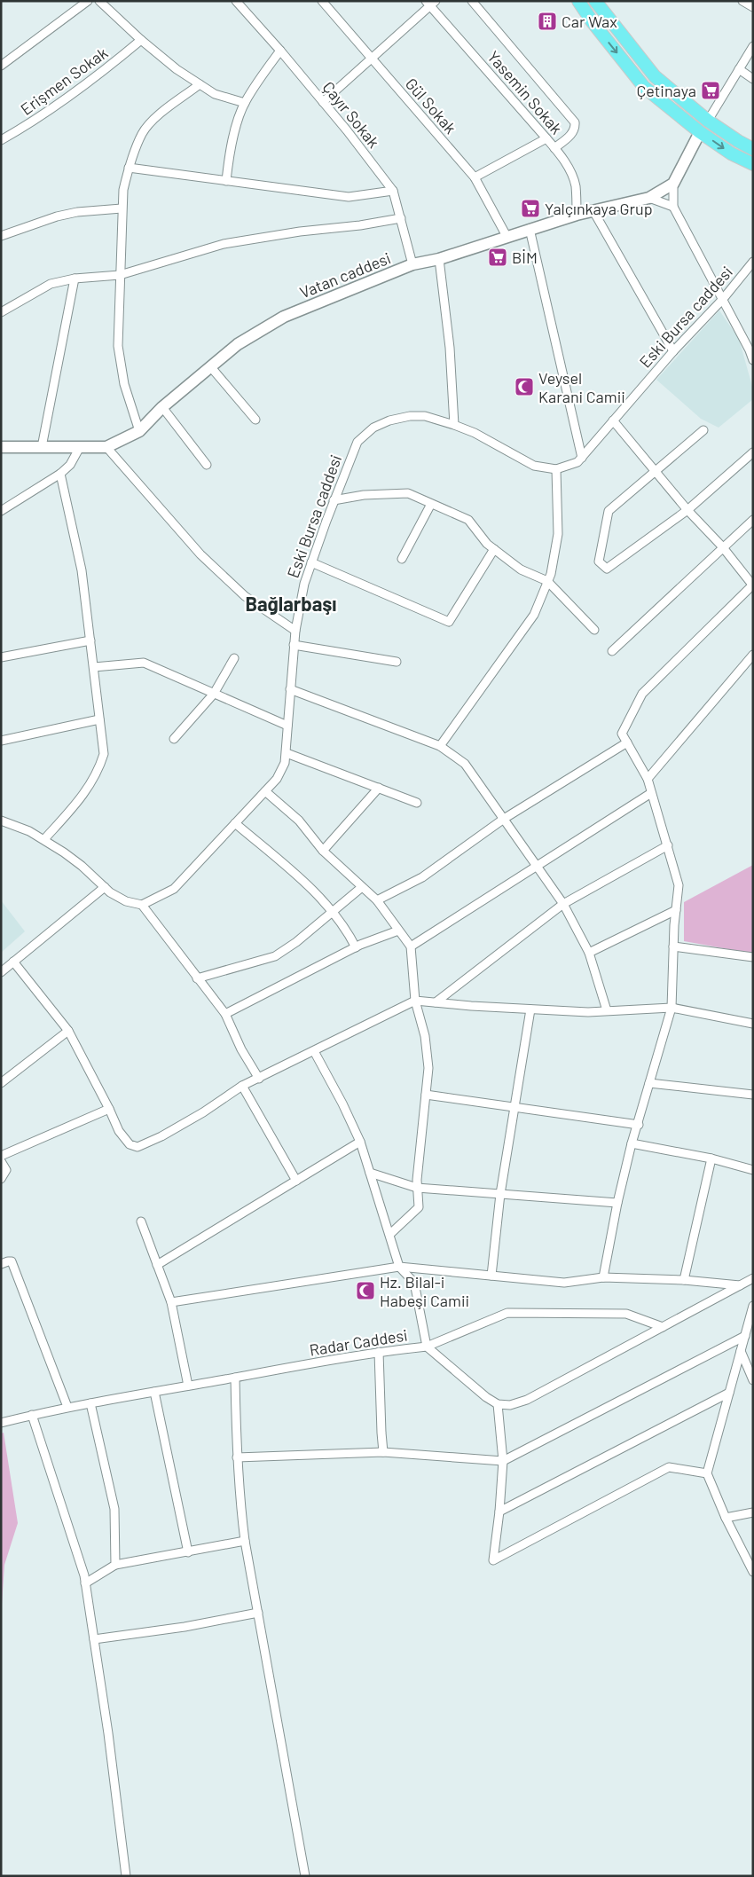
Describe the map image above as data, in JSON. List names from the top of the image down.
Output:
{
  "streets": {
    "street": [
      "Erişmen Sokak",
      "Yasemin Sokak",
      "Gül Sokak",
      "Çayır Sokak",
      "Vatan caddesi",
      "Eski Bursa caddesi",
      "Radar Caddesi"
    ]
  },
  "crossings": [
    ["Yasemin Sokak", "Vatan caddesi"],
    ["Gül Sokak", "Vatan caddesi"],
    ["Çayır Sokak", "Vatan caddesi"]
  ],
  "districts": ["Bağlarbaşı"],
  "places": {
    "building": ["Car Wax"],
    "supermarket": ["Çetinaya", "Yalçınkaya Grup", "BİM"],
    "mosque": ["Veysel Karani Camii", "Hz. Bilal-i Habeşi Camii"]
  }
}
